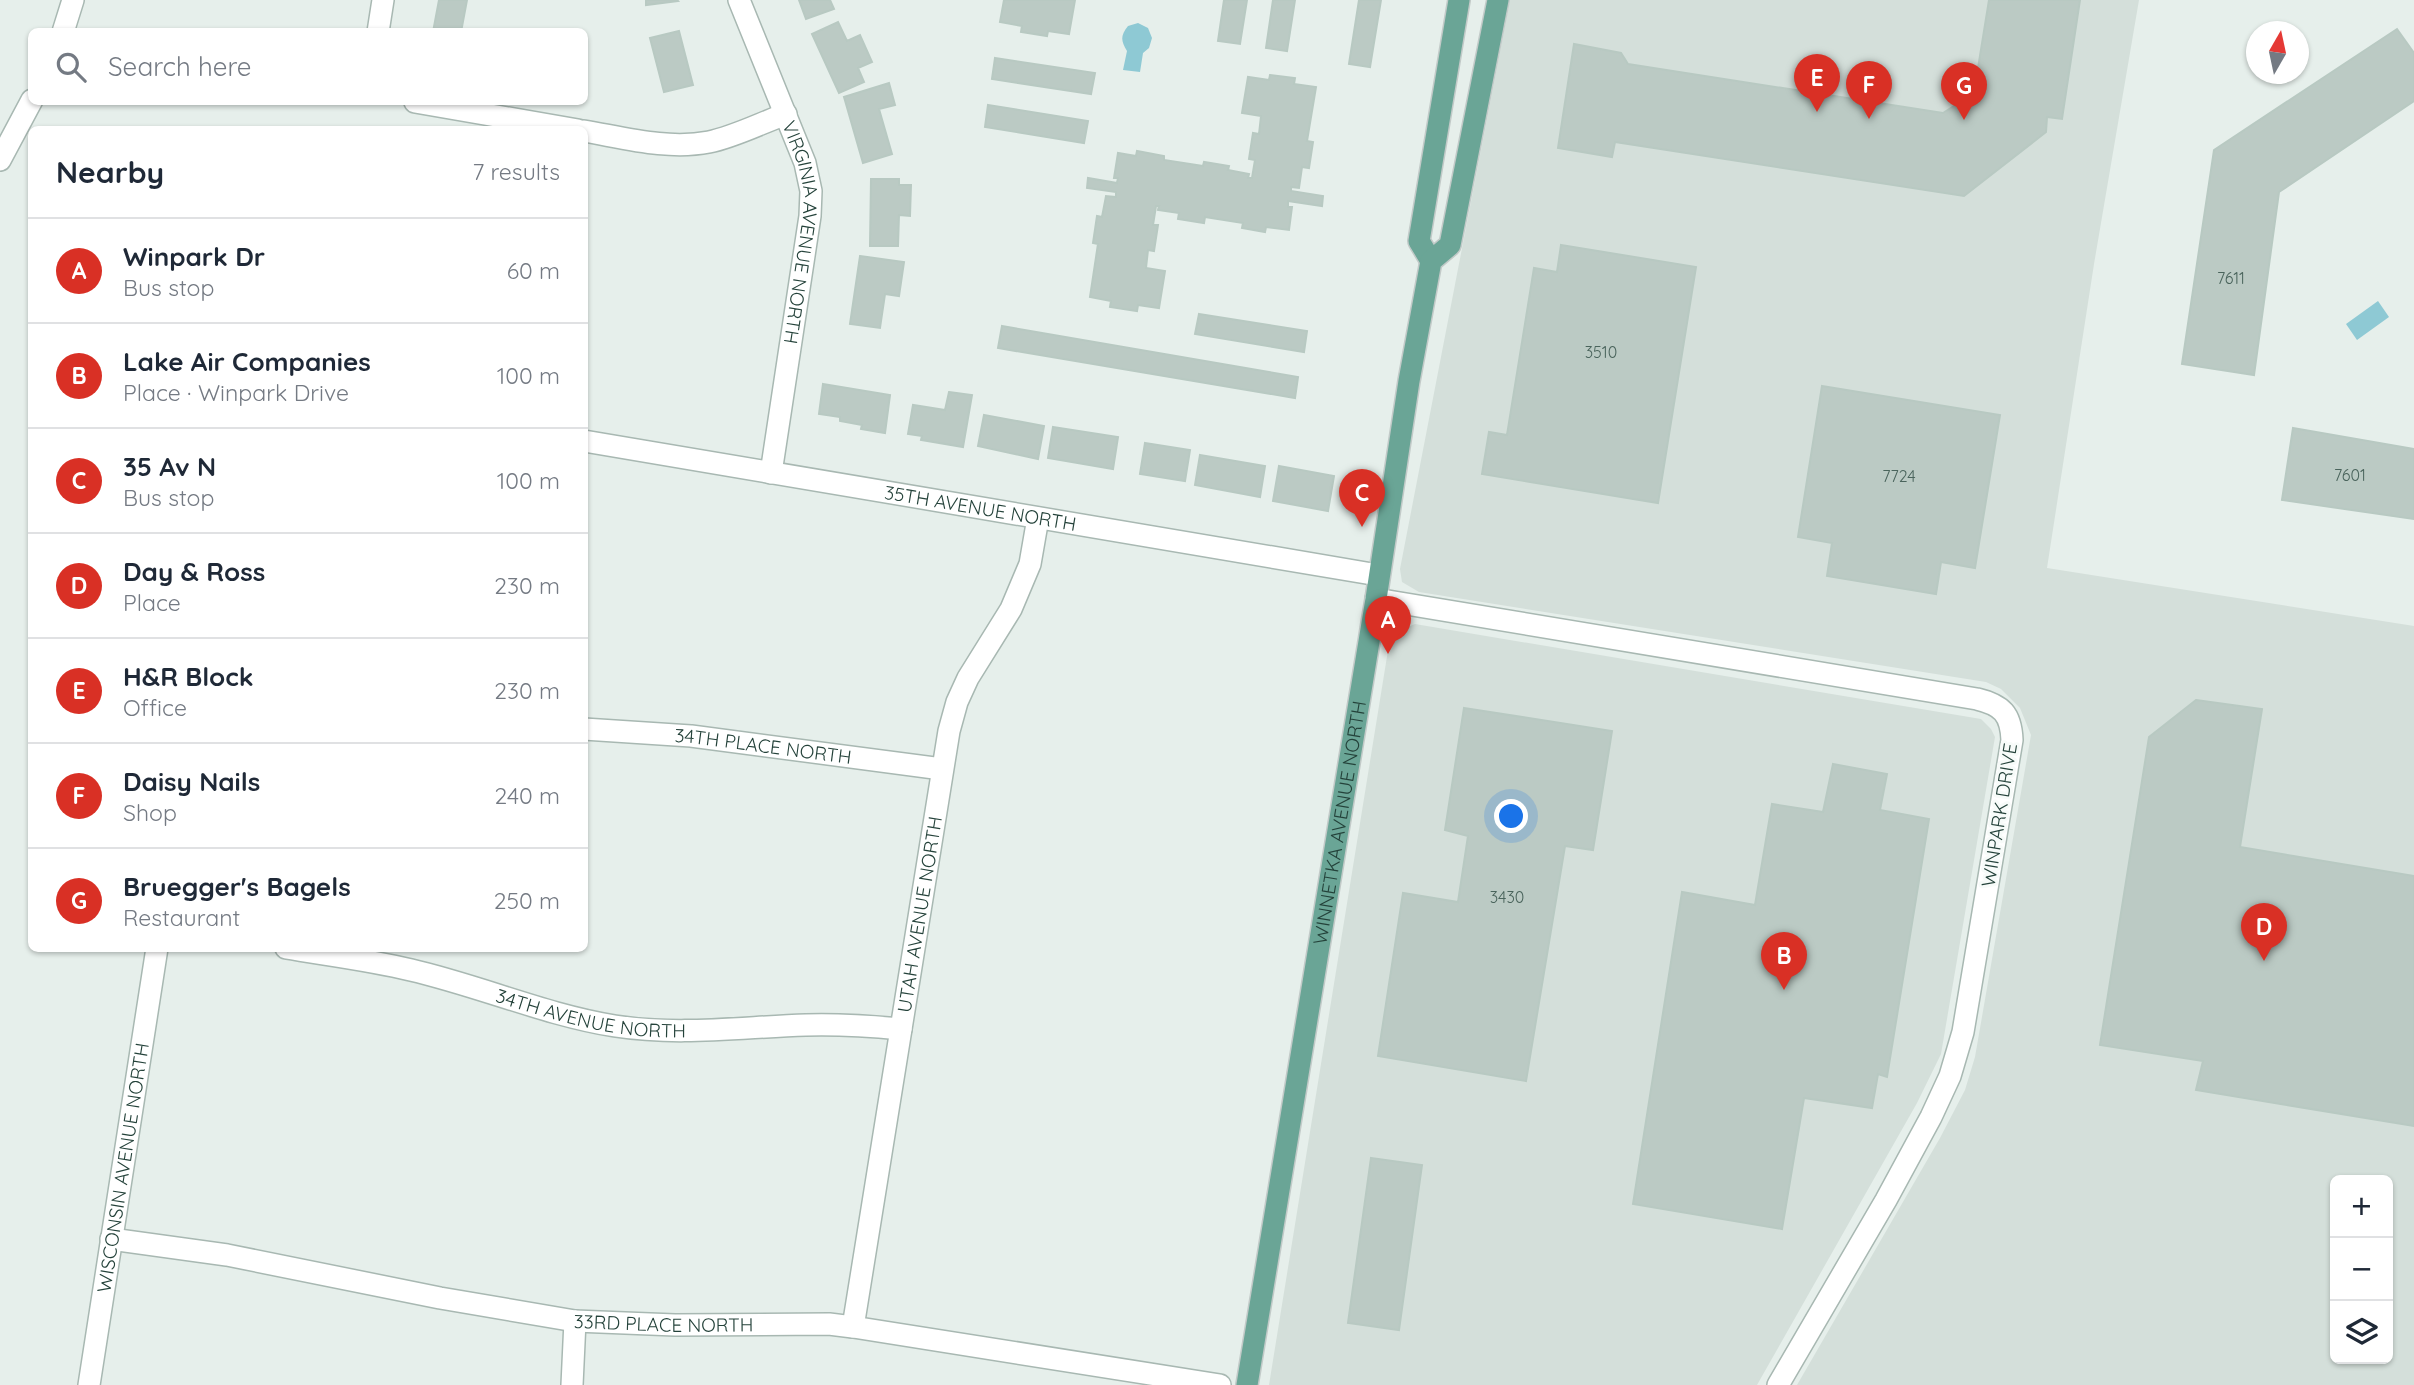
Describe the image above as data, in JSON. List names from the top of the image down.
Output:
{
  "streets": {
    "main road": ["WINNETKA AVENUE NORTH"],
    "street": [
      "VIRGINIA AVENUE NORTH",
      "35TH AVENUE NORTH",
      "34TH PLACE NORTH",
      "WINPARK DRIVE",
      "UTAH AVENUE NORTH",
      "34TH AVENUE NORTH",
      "WISCONSIN AVENUE NORTH",
      "33RD PLACE NORTH"
    ]
  },
  "crossings": [
    ["VIRGINIA AVENUE NORTH", "35TH AVENUE NORTH"],
    ["35TH AVENUE NORTH", "WINNETKA AVENUE NORTH"],
    ["35TH AVENUE NORTH", "UTAH AVENUE NORTH"],
    ["34TH PLACE NORTH", "UTAH AVENUE NORTH"],
    ["WINPARK DRIVE", "WINNETKA AVENUE NORTH"],
    ["UTAH AVENUE NORTH", "34TH AVENUE NORTH"],
    ["UTAH AVENUE NORTH", "33RD PLACE NORTH"],
    ["WISCONSIN AVENUE NORTH", "33RD PLACE NORTH"]
  ],
  "house_numbers": [
    "7611",
    "3510",
    "7601",
    "7724",
    "3430"
  ],
  "north": "top",
  "page": {
    "search": "Search here",
    "pins": [
      "E",
      "F",
      "G",
      "C",
      "A",
      "D",
      "B"
    ],
    "heading": ["Nearby", "7 results"],
    "list": [
      {
        "mark": "A",
        "name": "Winpark Dr",
        "note": "Bus stop",
        "value": "60 m"
      },
      {
        "mark": "B",
        "name": "Lake Air Companies",
        "note": "Place · Winpark Drive",
        "value": "100 m"
      },
      {
        "mark": "C",
        "name": "35 Av N",
        "note": "Bus stop",
        "value": "100 m"
      },
      {
        "mark": "D",
        "name": "Day & Ross",
        "note": "Place",
        "value": "230 m"
      },
      {
        "mark": "E",
        "name": "H&R Block",
        "note": "Office",
        "value": "230 m"
      },
      {
        "mark": "F",
        "name": "Daisy Nails",
        "note": "Shop",
        "value": "240 m"
      },
      {
        "mark": "G",
        "name": "Bruegger's Bagels",
        "note": "Restaurant",
        "value": "250 m"
      }
    ],
    "map_buttons": ["+", "−"]
  }
}
